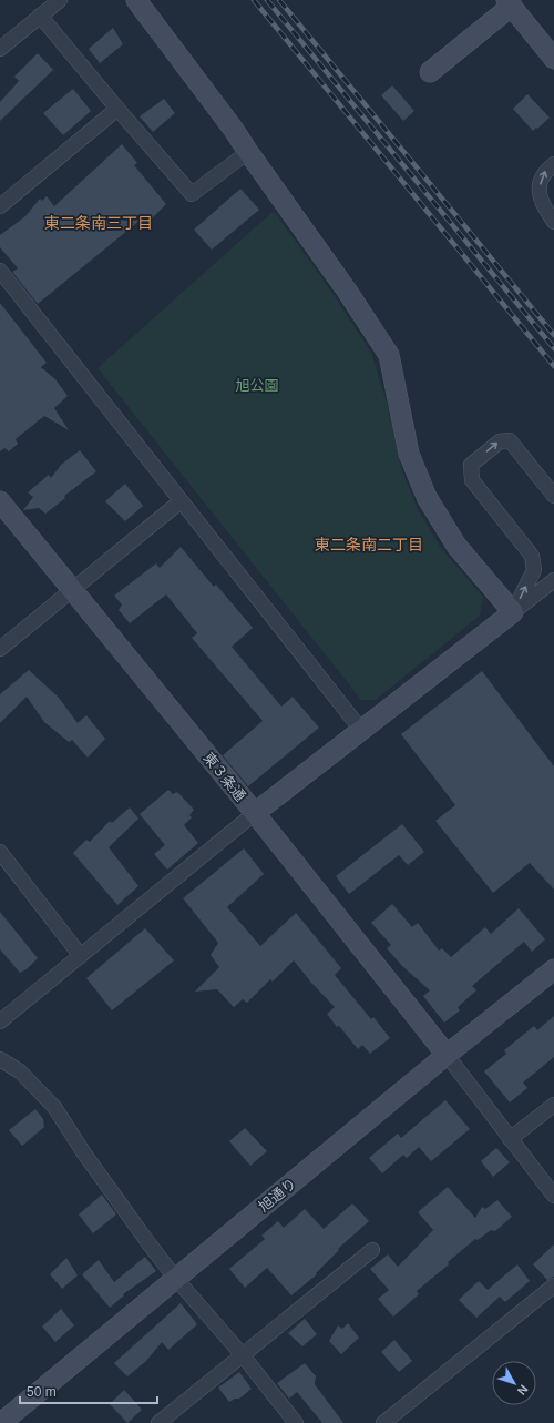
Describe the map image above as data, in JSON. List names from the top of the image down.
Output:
{
  "streets": {
    "street": ["東３条通", "旭通り"]
  },
  "crossings": [
    ["東３条通", "旭通り"]
  ],
  "districts": ["東二条南三丁目", "東二条南二丁目"],
  "parks": ["旭公園"],
  "scale_bar": "50 m",
  "north": "bottom right"
}
